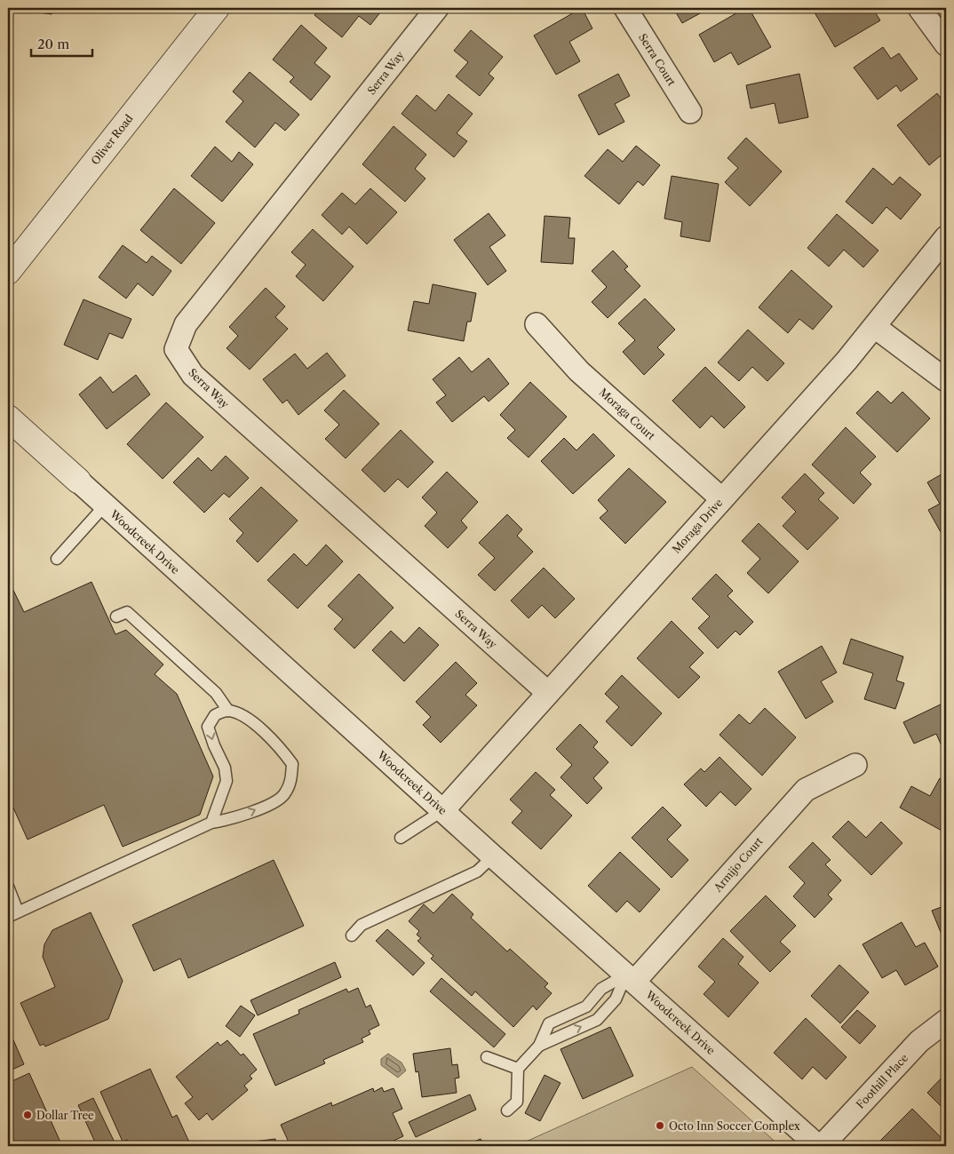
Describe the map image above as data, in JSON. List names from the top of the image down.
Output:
{
  "streets": {
    "street": [
      "Serra Court",
      "Serra Way",
      "Oliver Road",
      "Moraga Court",
      "Moraga Drive",
      "Woodcreek Drive",
      "Armijo Court",
      "Foothill Place"
    ]
  },
  "crossings": [
    ["Serra Way", "Moraga Drive"],
    ["Moraga Court", "Moraga Drive"],
    ["Moraga Drive", "Woodcreek Drive"],
    ["Woodcreek Drive", "Armijo Court"],
    ["Woodcreek Drive", "Foothill Place"]
  ],
  "places": ["Dollar Tree", "Octo Inn Soccer Complex"],
  "scale_bar": "20 m"
}
